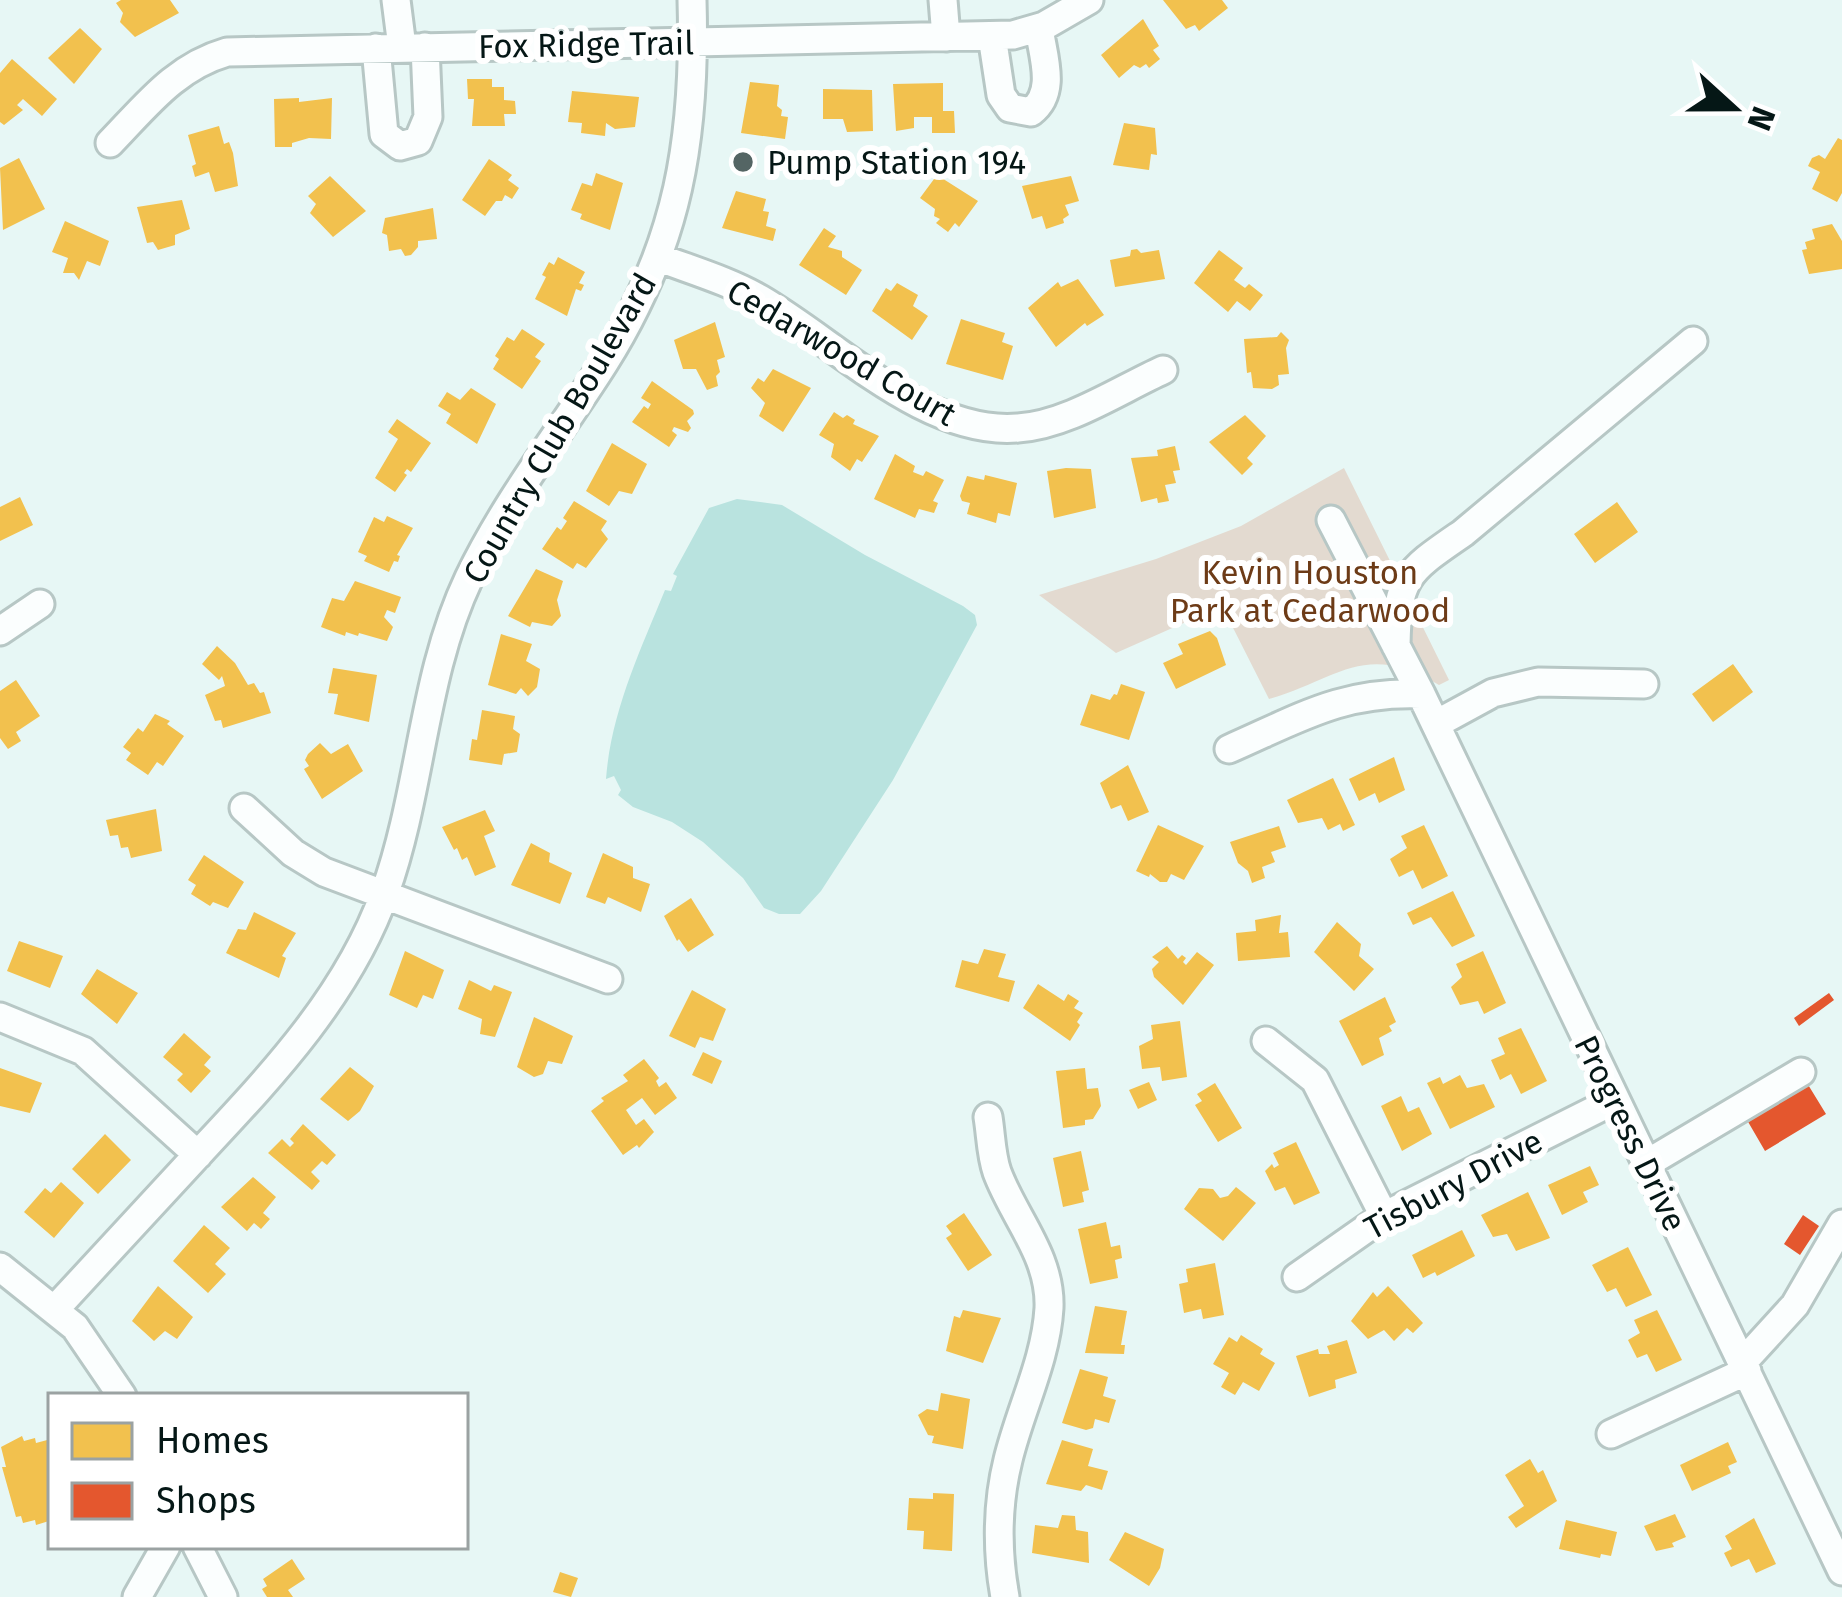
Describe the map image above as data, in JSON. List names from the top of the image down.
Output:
{
  "streets": {
    "street": [
      "Fox Ridge Trail",
      "Cedarwood Court",
      "Country Club Boulevard",
      "Progress Drive",
      "Tisbury Drive"
    ]
  },
  "crossings": [
    ["Fox Ridge Trail", "Country Club Boulevard"],
    ["Cedarwood Court", "Country Club Boulevard"],
    ["Progress Drive", "Tisbury Drive"]
  ],
  "parks": ["Kevin Houston Park at Cedarwood"],
  "places": ["Pump Station 194"],
  "legend": ["Homes", "Shops"],
  "north": "right"
}
